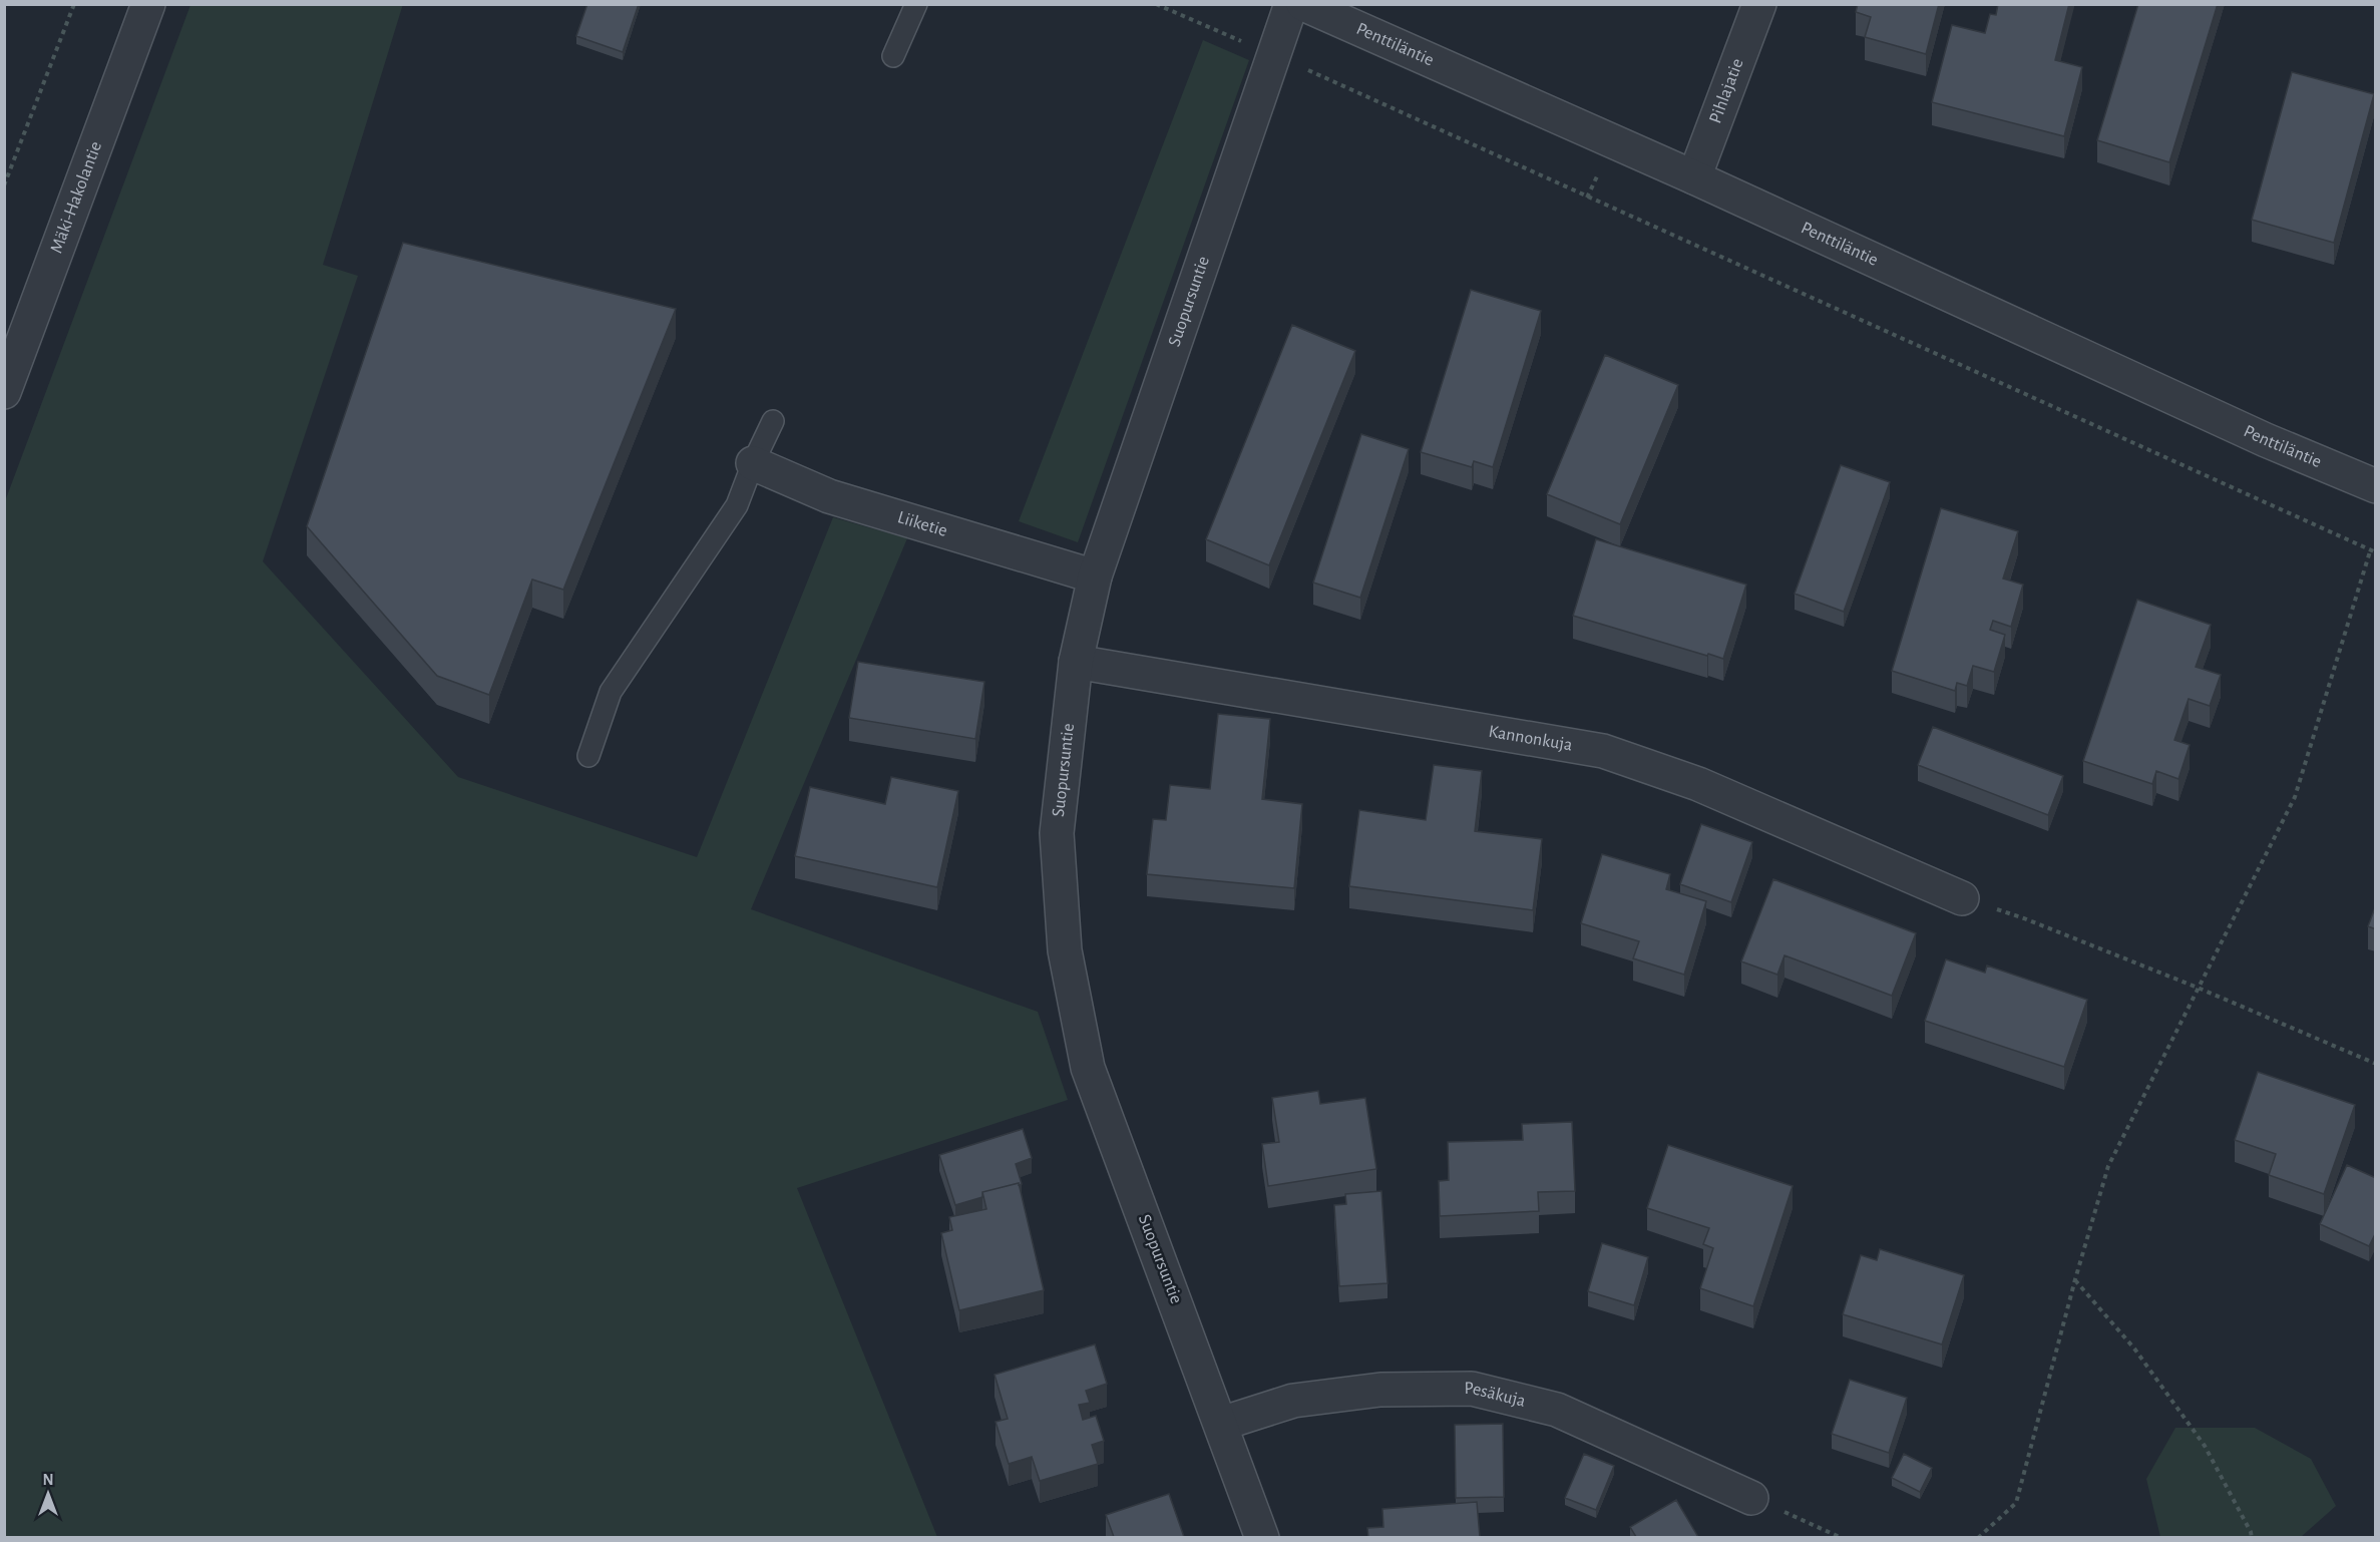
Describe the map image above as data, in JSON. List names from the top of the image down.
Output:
{
  "streets": {
    "street": [
      "Penttiläntie",
      "Pihlajatie",
      "Mäki-Hakolantie",
      "Suopursuntie",
      "Liiketie",
      "Kannonkuja",
      "Pesäkuja"
    ]
  },
  "crossings": [
    ["Penttiläntie", "Pihlajatie"],
    ["Suopursuntie", "Liiketie"],
    ["Suopursuntie", "Kannonkuja"],
    ["Suopursuntie", "Pesäkuja"]
  ],
  "north": "top"
}
